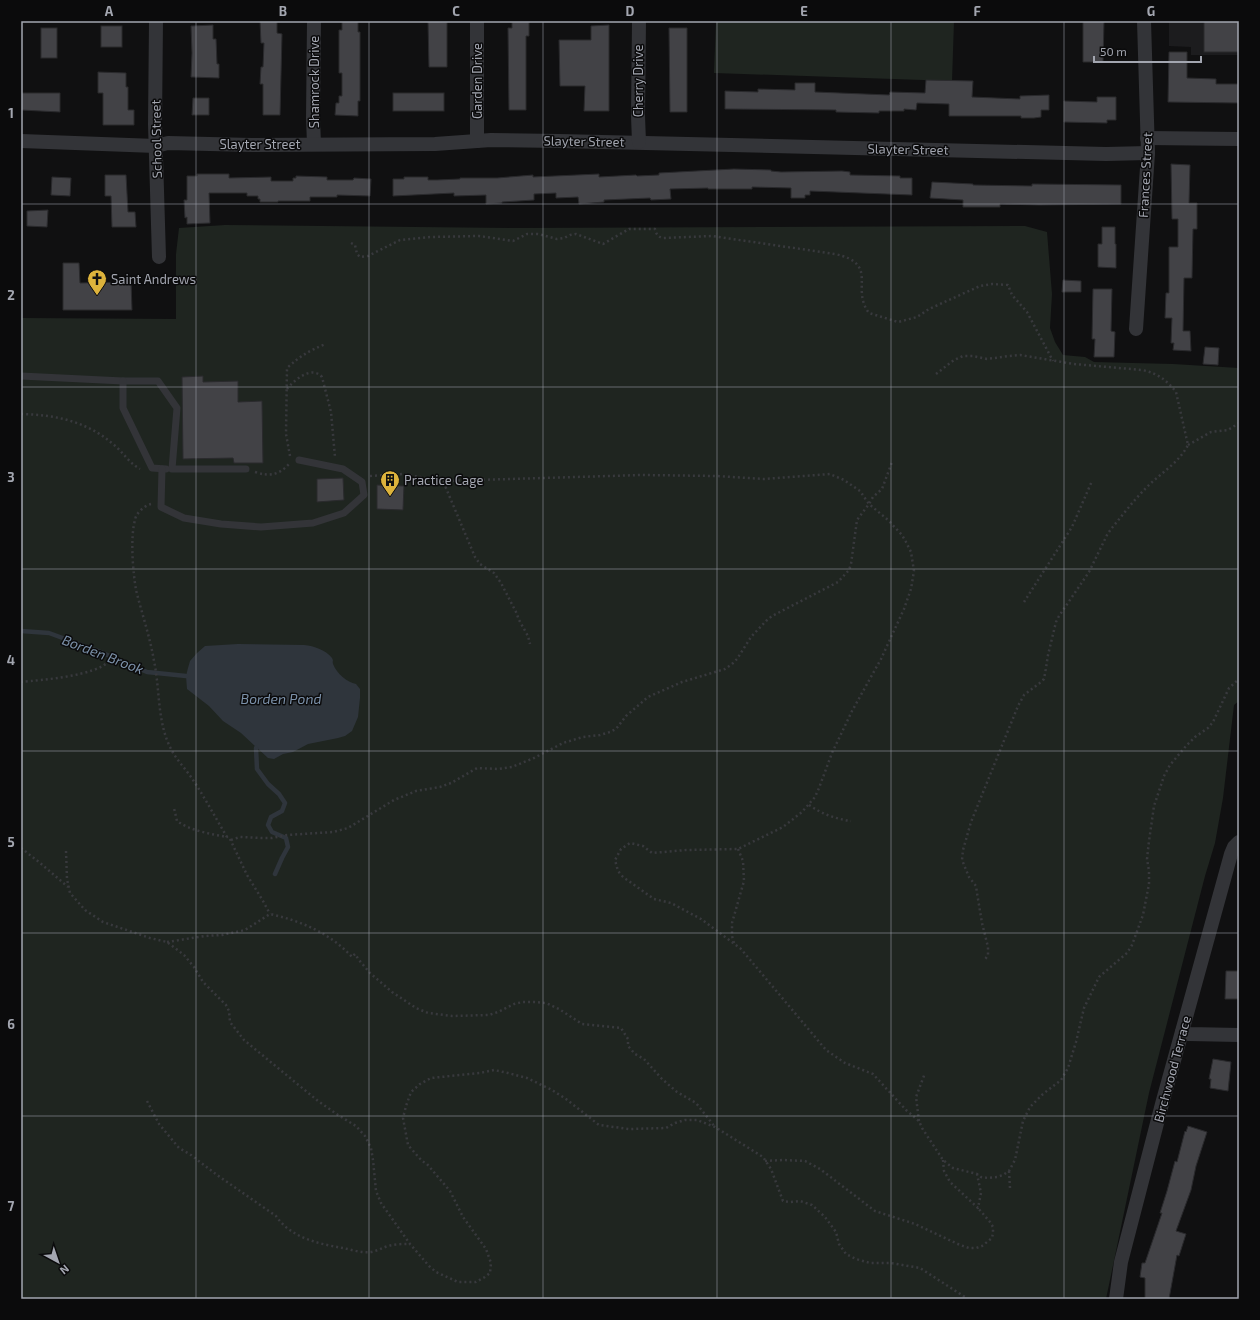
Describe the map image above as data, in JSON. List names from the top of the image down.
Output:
{
  "streets": {
    "street": [
      "Garden Drive",
      "Cherry Drive",
      "Shamrock Drive",
      "School Street",
      "Slayter Street",
      "Frances Street",
      "Birchwood Terrace"
    ]
  },
  "crossings": [
    ["Garden Drive", "Slayter Street"],
    ["Cherry Drive", "Slayter Street"],
    ["Shamrock Drive", "Slayter Street"],
    ["School Street", "Slayter Street"],
    ["Slayter Street", "Frances Street"]
  ],
  "water": ["Borden Brook", "Borden Pond"],
  "places": {
    "church": ["Saint Andrews"],
    "building": ["Practice Cage"]
  },
  "scale_bar": "50 m",
  "north": "bottom right",
  "grid": {
    "columns": [
      "A",
      "B",
      "C",
      "D",
      "E",
      "F",
      "G"
    ],
    "rows": [
      "1",
      "2",
      "3",
      "4",
      "5",
      "6",
      "7"
    ]
  }
}
